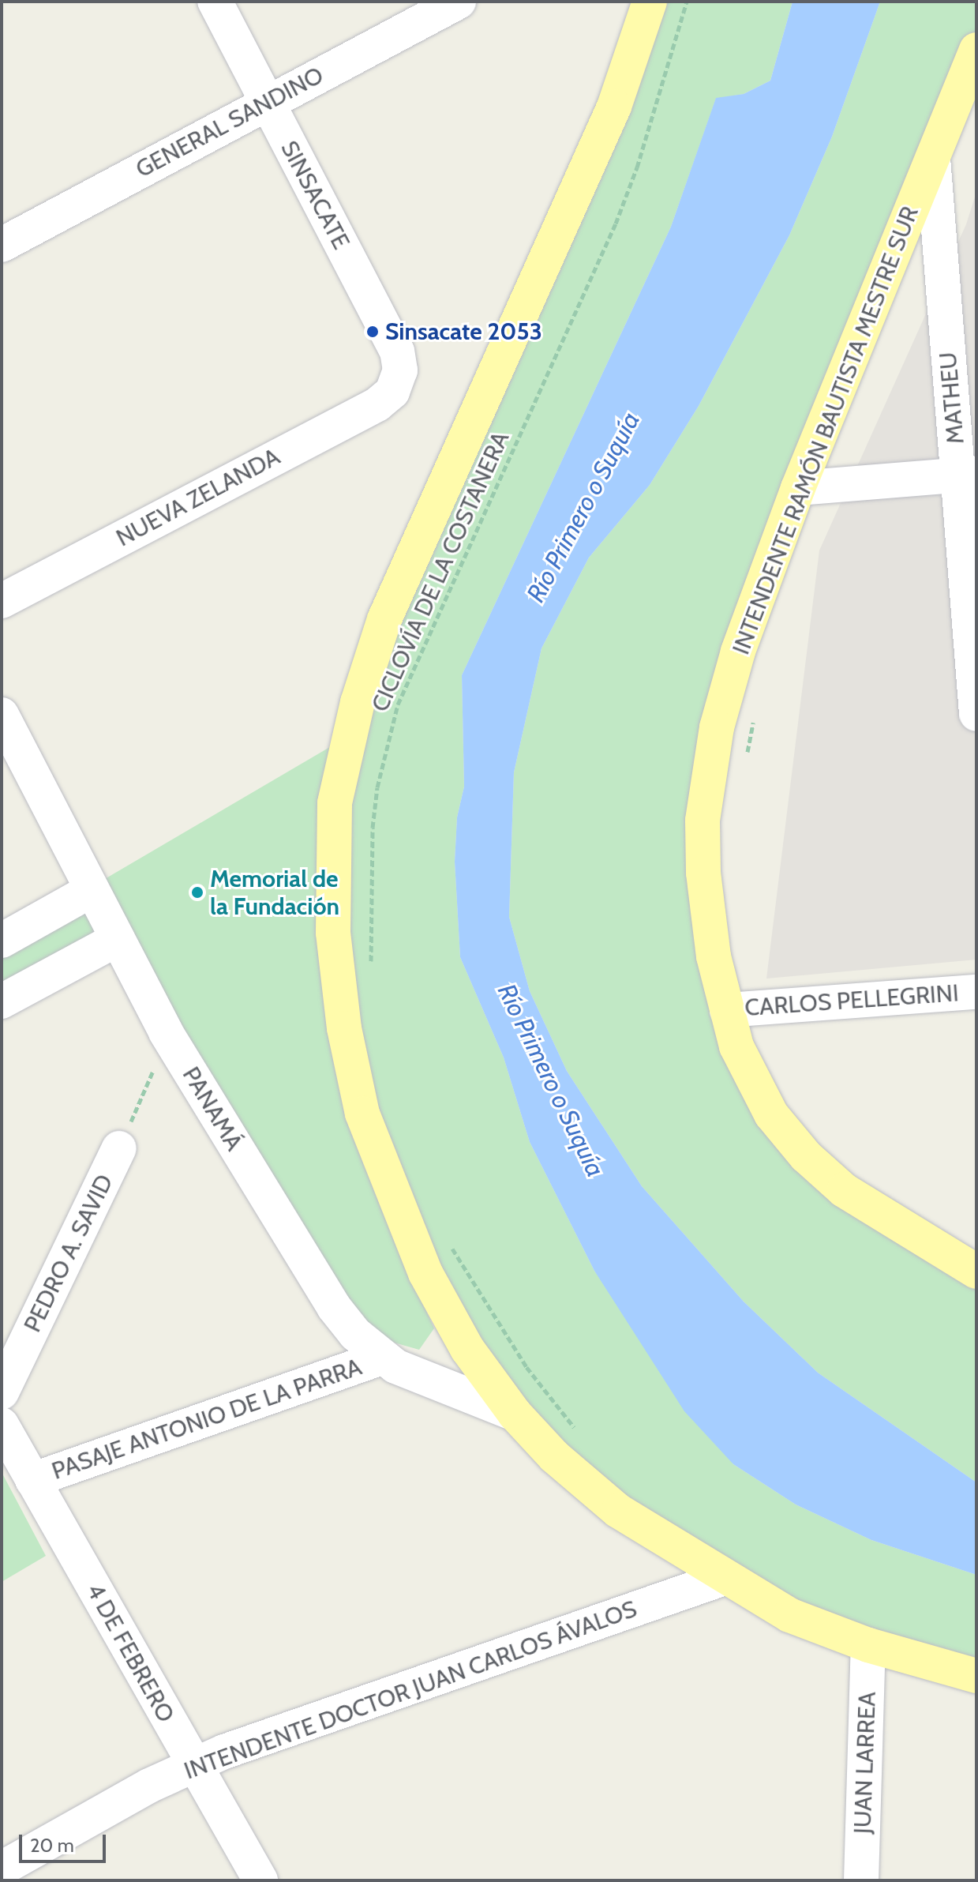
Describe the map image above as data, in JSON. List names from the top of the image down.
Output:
{
  "streets": {
    "main road": ["INTENDENTE RAMÓN BAUTISTA MESTRE SUR"],
    "street": [
      "GENERAL SANDINO",
      "SINSACATE",
      "MATHEU",
      "NUEVA ZELANDA",
      "CARLOS PELLEGRINI",
      "PANAMÁ",
      "PEDRO A. SAVID",
      "PASAJE ANTONIO DE LA PARRA",
      "4 DE FEBRERO",
      "INTENDENTE DOCTOR JUAN CARLOS ÁVALOS",
      "JUAN LARREA"
    ],
    "path": ["CICLOVÍA DE LA COSTANERA"]
  },
  "crossings": [
    ["GENERAL SANDINO", "SINSACATE"],
    ["SINSACATE", "NUEVA ZELANDA"],
    ["MATHEU", "INTENDENTE RAMÓN BAUTISTA MESTRE SUR"],
    ["INTENDENTE RAMÓN BAUTISTA MESTRE SUR", "CARLOS PELLEGRINI"],
    ["PANAMÁ", "PASAJE ANTONIO DE LA PARRA"],
    ["PASAJE ANTONIO DE LA PARRA", "4 DE FEBRERO"],
    ["4 DE FEBRERO", "INTENDENTE DOCTOR JUAN CARLOS ÁVALOS"]
  ],
  "water": ["Río Primero o Suquía"],
  "places": ["Sinsacate 2053", "Memorial de la Fundación"],
  "scale_bar": "20 m"
}
